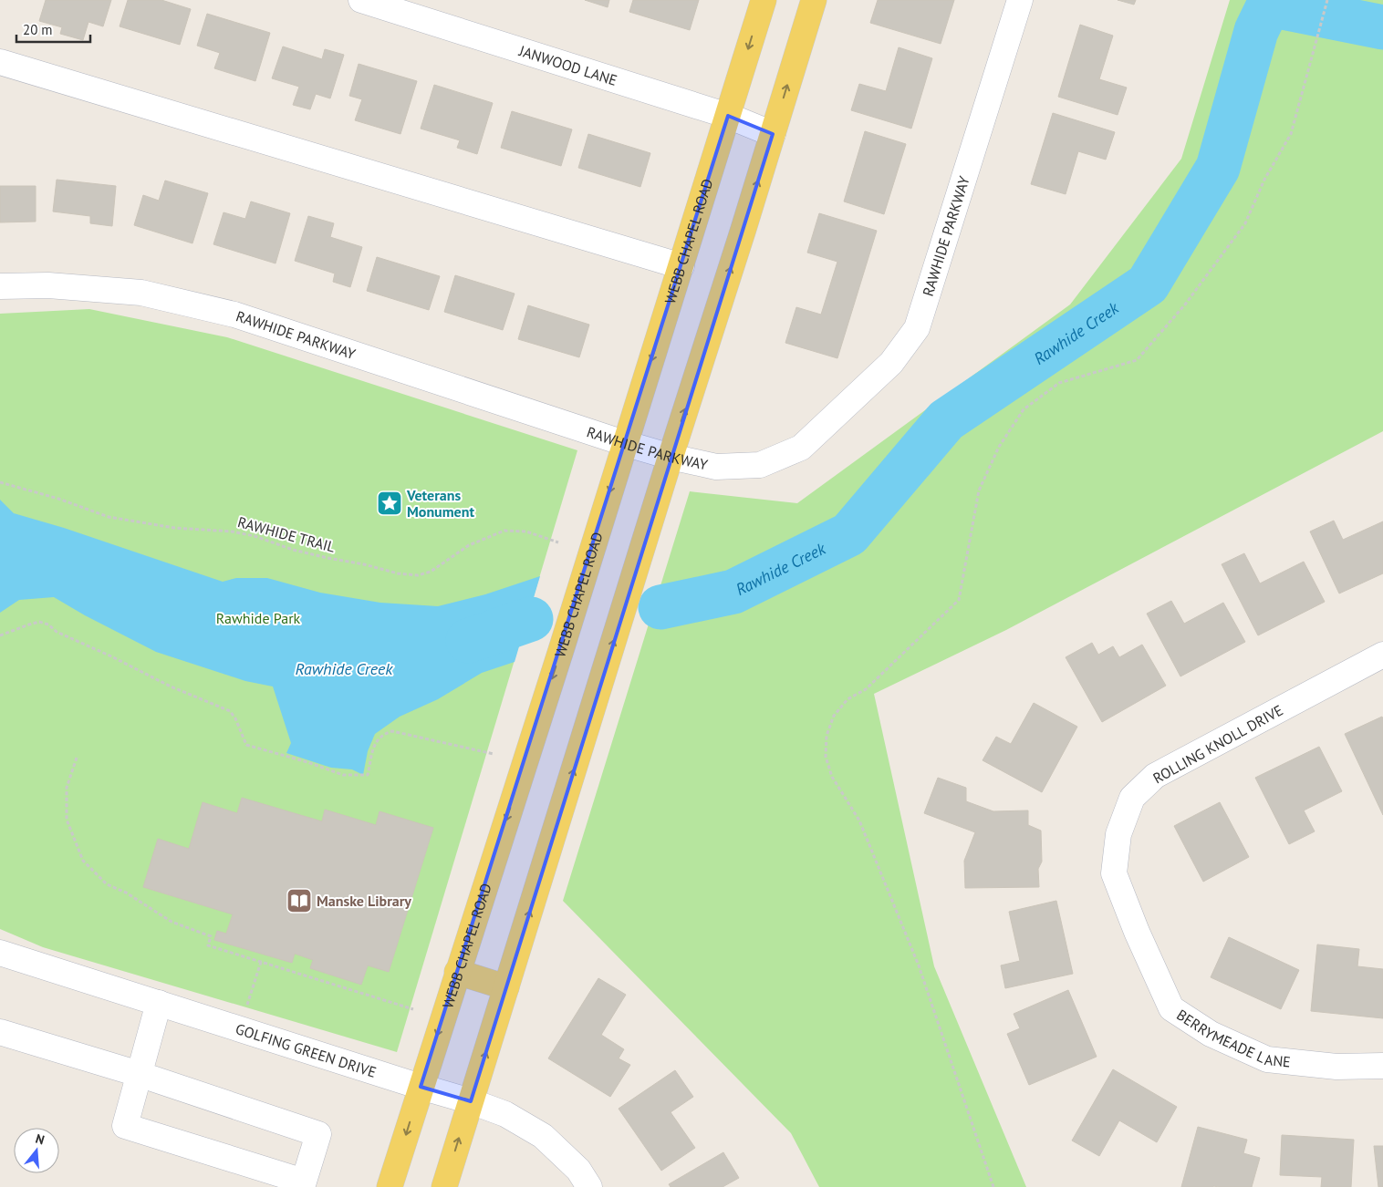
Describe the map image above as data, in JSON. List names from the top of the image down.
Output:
{
  "streets": {
    "main road": ["WEBB CHAPEL ROAD"],
    "street": [
      "JANWOOD LANE",
      "RAWHIDE PARKWAY",
      "ROLLING KNOLL DRIVE",
      "BERRYMEADE LANE",
      "GOLFING GREEN DRIVE"
    ],
    "path": ["RAWHIDE TRAIL"]
  },
  "crossings": [
    ["JANWOOD LANE", "WEBB CHAPEL ROAD"],
    ["RAWHIDE PARKWAY", "WEBB CHAPEL ROAD"],
    ["WEBB CHAPEL ROAD", "GOLFING GREEN DRIVE"],
    ["ROLLING KNOLL DRIVE", "BERRYMEADE LANE"]
  ],
  "water": ["Rawhide Creek"],
  "parks": ["Rawhide Park"],
  "places": {
    "place": ["Veterans Monument"],
    "library": ["Manske Library"]
  },
  "scale_bar": "20 m",
  "north": "top"
}
